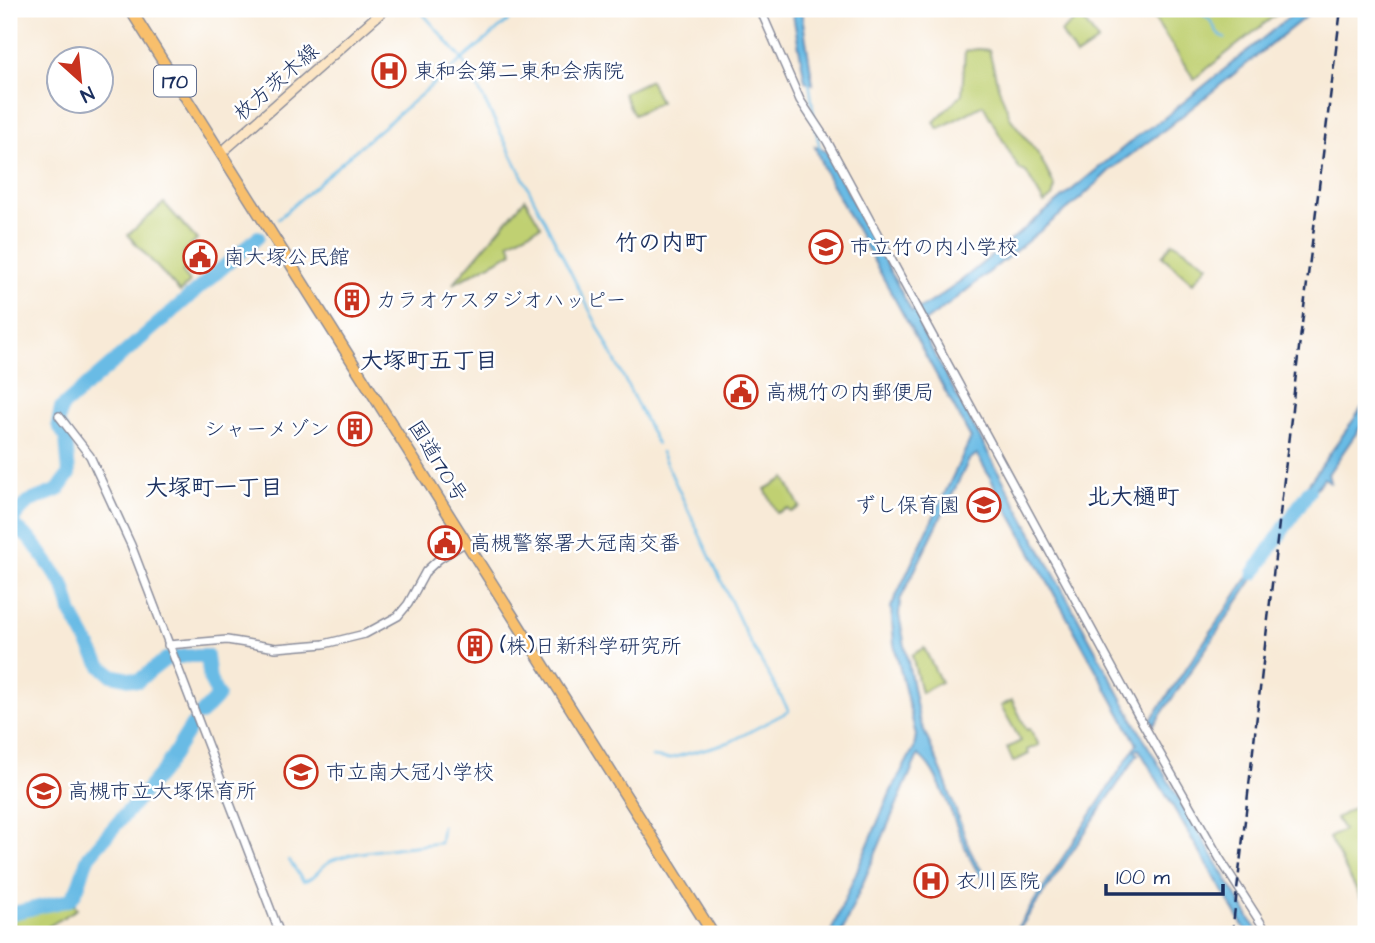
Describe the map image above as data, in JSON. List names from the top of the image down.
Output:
{
  "streets": {
    "highway": ["170", "国道170号"],
    "main road": ["枚方茨木線"]
  },
  "crossings": [
    ["枚方茨木線", "国道170号"]
  ],
  "districts": [
    "竹の内町",
    "大塚町五丁目",
    "大塚町一丁目",
    "北大樋町"
  ],
  "places": {
    "hospital": ["東和会第二東和会病院", "衣川医院"],
    "school or university": [
      "市立竹の内小学校",
      "ずし保育園",
      "市立南大冠小学校",
      "高槻市立大塚保育所"
    ],
    "public building": ["南大塚公民館", "高槻竹の内郵便局", "高槻警察署大冠南交番"],
    "building": ["カラオケスタジオハッピー", "シャーメゾン", "(株)日新科学研究所"]
  },
  "scale_bar": "100 m",
  "north": "bottom right"
}
